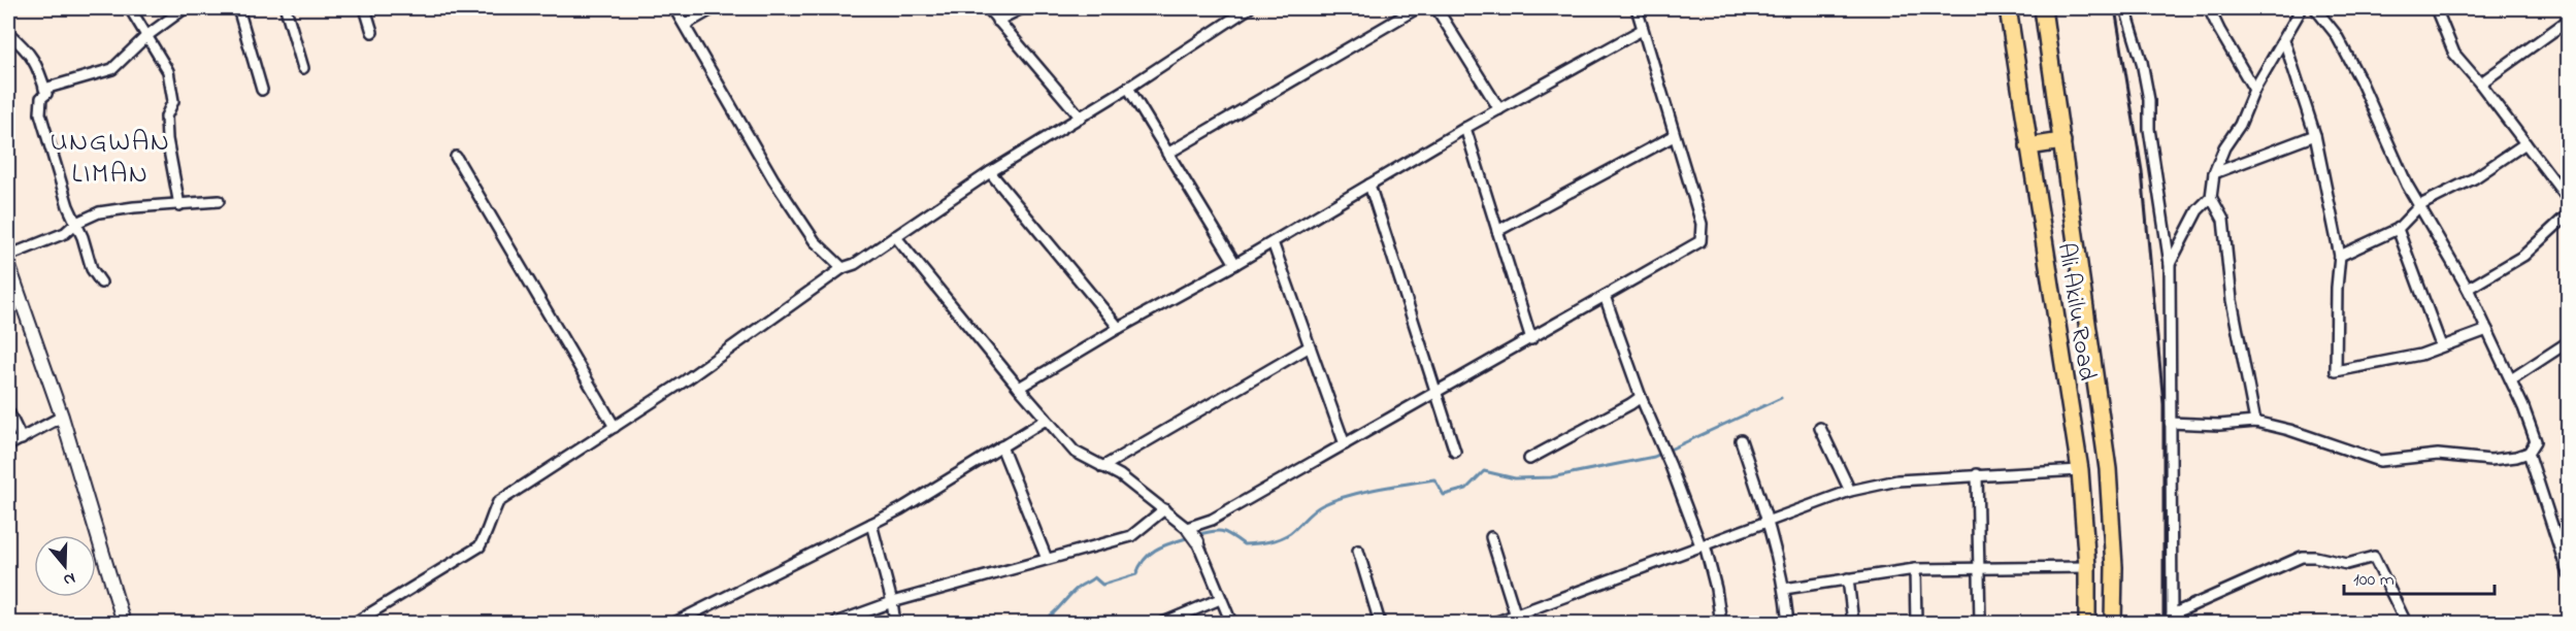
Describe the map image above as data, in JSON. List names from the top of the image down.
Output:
{
  "streets": {
    "main road": ["Ali Akilu Road"]
  },
  "districts": ["UNGWAN LIMAN"],
  "scale_bar": "100 m",
  "north": "bottom"
}
